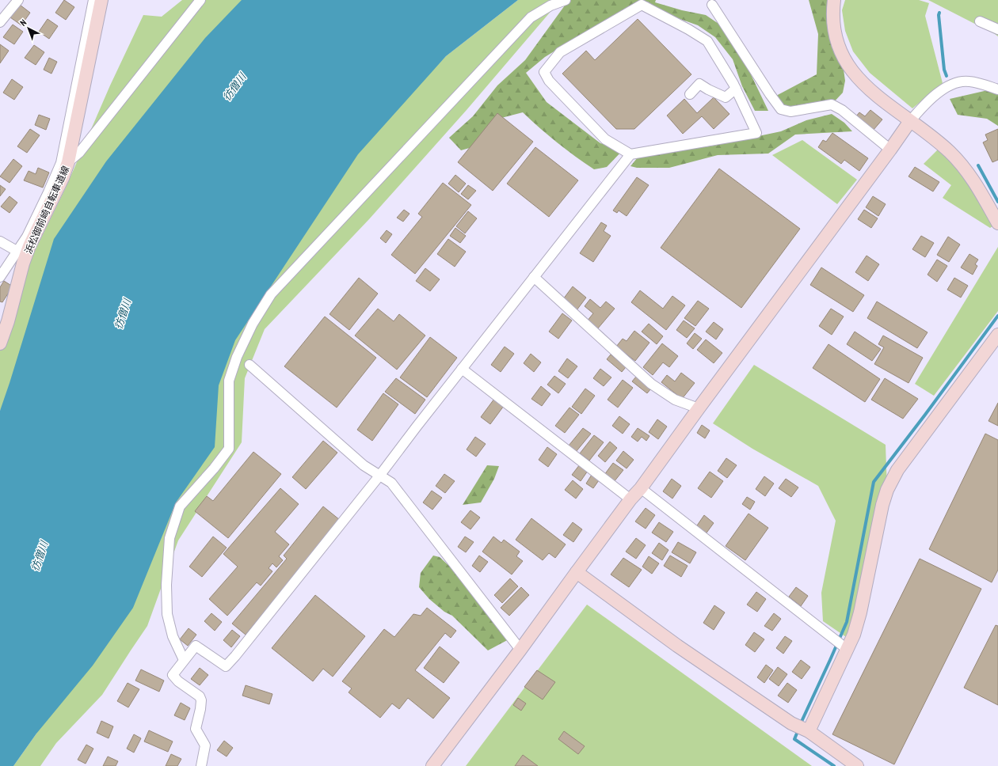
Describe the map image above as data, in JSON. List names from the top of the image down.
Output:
{
  "streets": {
    "street": ["浜松御前崎自転車道線"]
  },
  "water": ["彷僧川"],
  "north": "top left"
}
